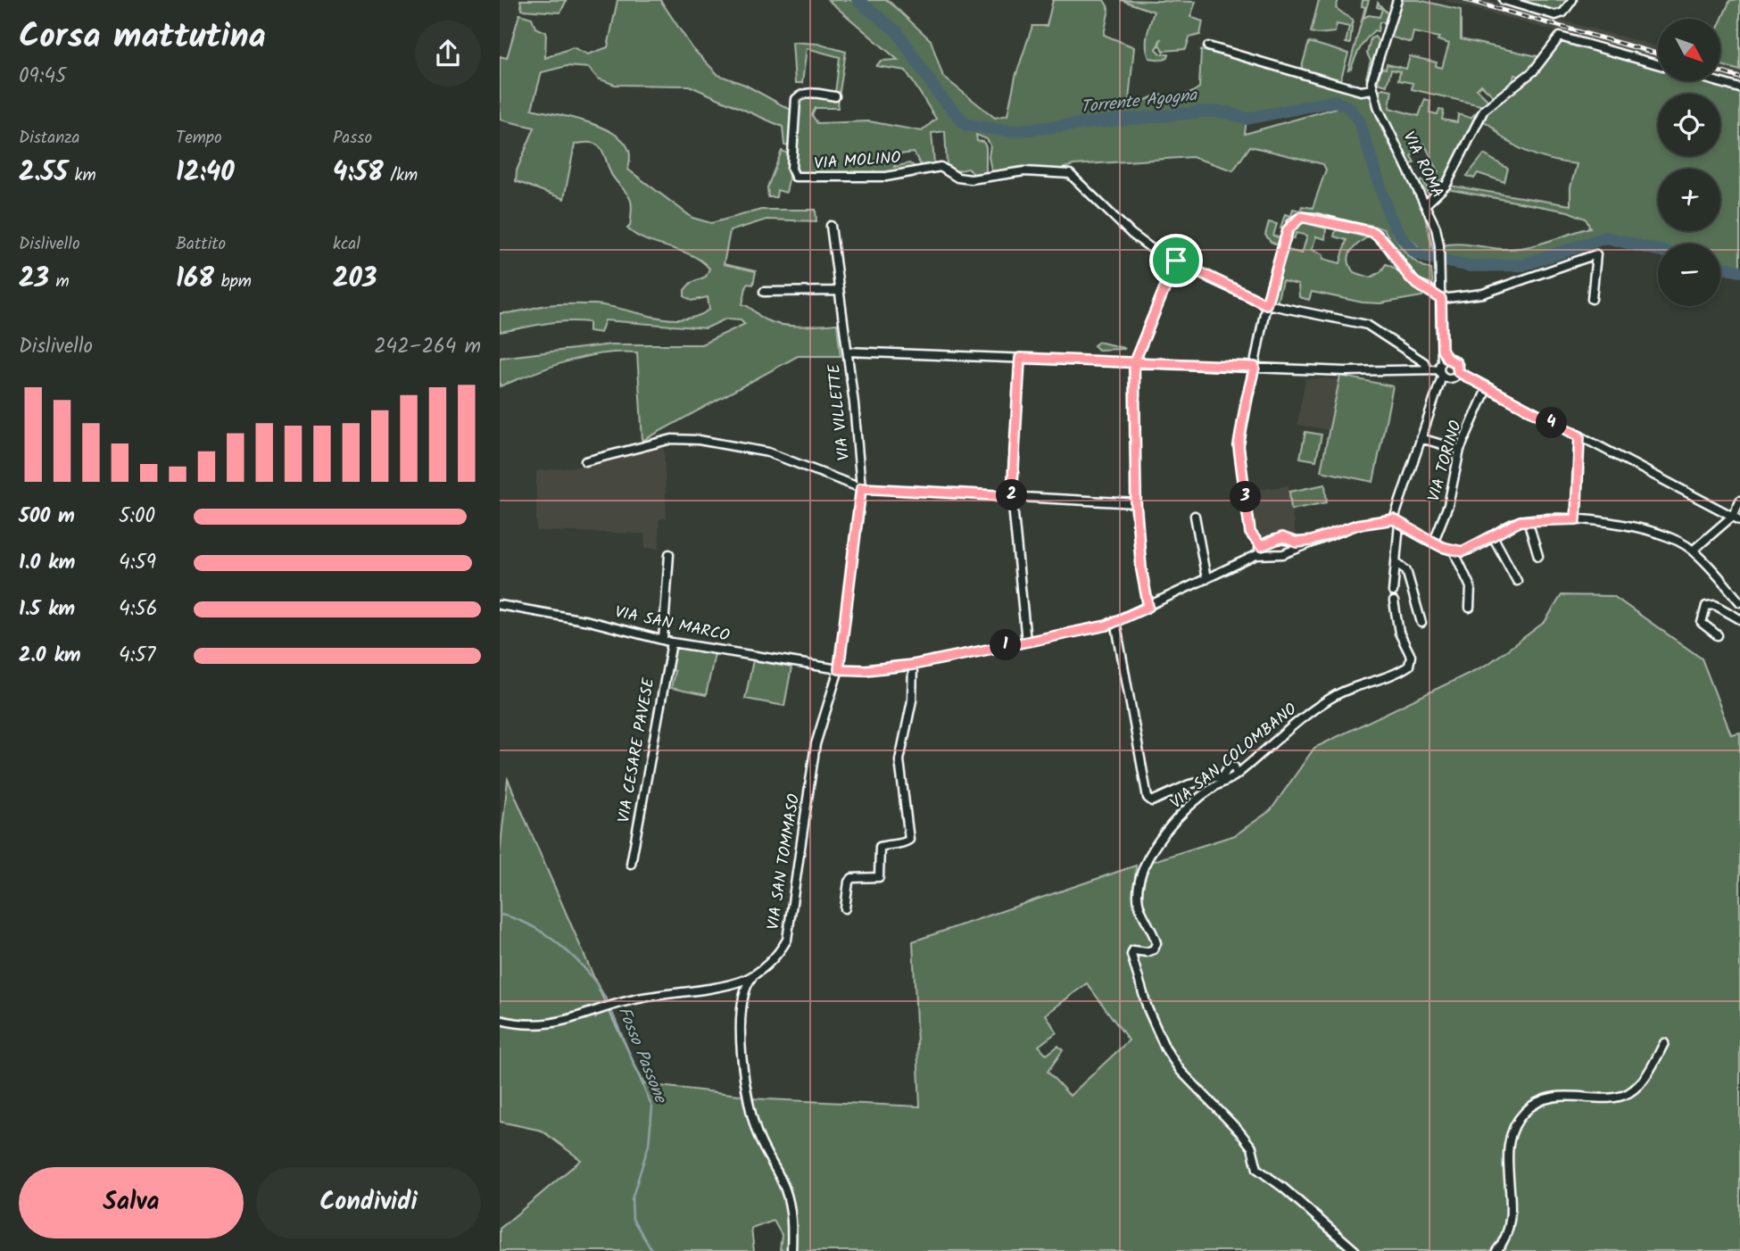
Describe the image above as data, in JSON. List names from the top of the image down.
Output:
{
  "streets": {
    "street": [
      "VIA MOLINO",
      "VIA ROMA",
      "VIA VILLETTE",
      "VIA TORINO",
      "VIA SAN MARCO",
      "VIA CESARE PAVESE",
      "VIA SAN COLOMBANO",
      "VIA SAN TOMMASO"
    ]
  },
  "crossings": [
    ["VIA VILLETTE", "VIA SAN MARCO"],
    ["VIA VILLETTE", "VIA SAN TOMMASO"],
    ["VIA SAN MARCO", "VIA CESARE PAVESE"],
    ["VIA SAN MARCO", "VIA SAN TOMMASO"]
  ],
  "water": ["Torrente Agogna", "Fosso Passone"],
  "north": "bottom right",
  "page": {
    "heading": ["Corsa mattutina", "09:45"],
    "map_buttons": ["+", "−"],
    "stats": [
      ["Distanza", "2.55 km"],
      ["Tempo", "12:40"],
      ["Passo", "4:58 /km"],
      ["Dislivello", "23 m"],
      ["Battito", "168 bpm"],
      ["kcal", "203"]
    ],
    "chart": ["Dislivello", "242–264 m"],
    "pins": [
      "4",
      "2",
      "3",
      "1"
    ],
    "list": [
      {
        "name": "500 m",
        "note": "5:00"
      },
      {
        "name": "1.0 km",
        "note": "4:59"
      },
      {
        "name": "1.5 km",
        "note": "4:56"
      },
      {
        "name": "2.0 km",
        "note": "4:57"
      }
    ],
    "buttons": ["Salva", "Condividi"]
  }
}
